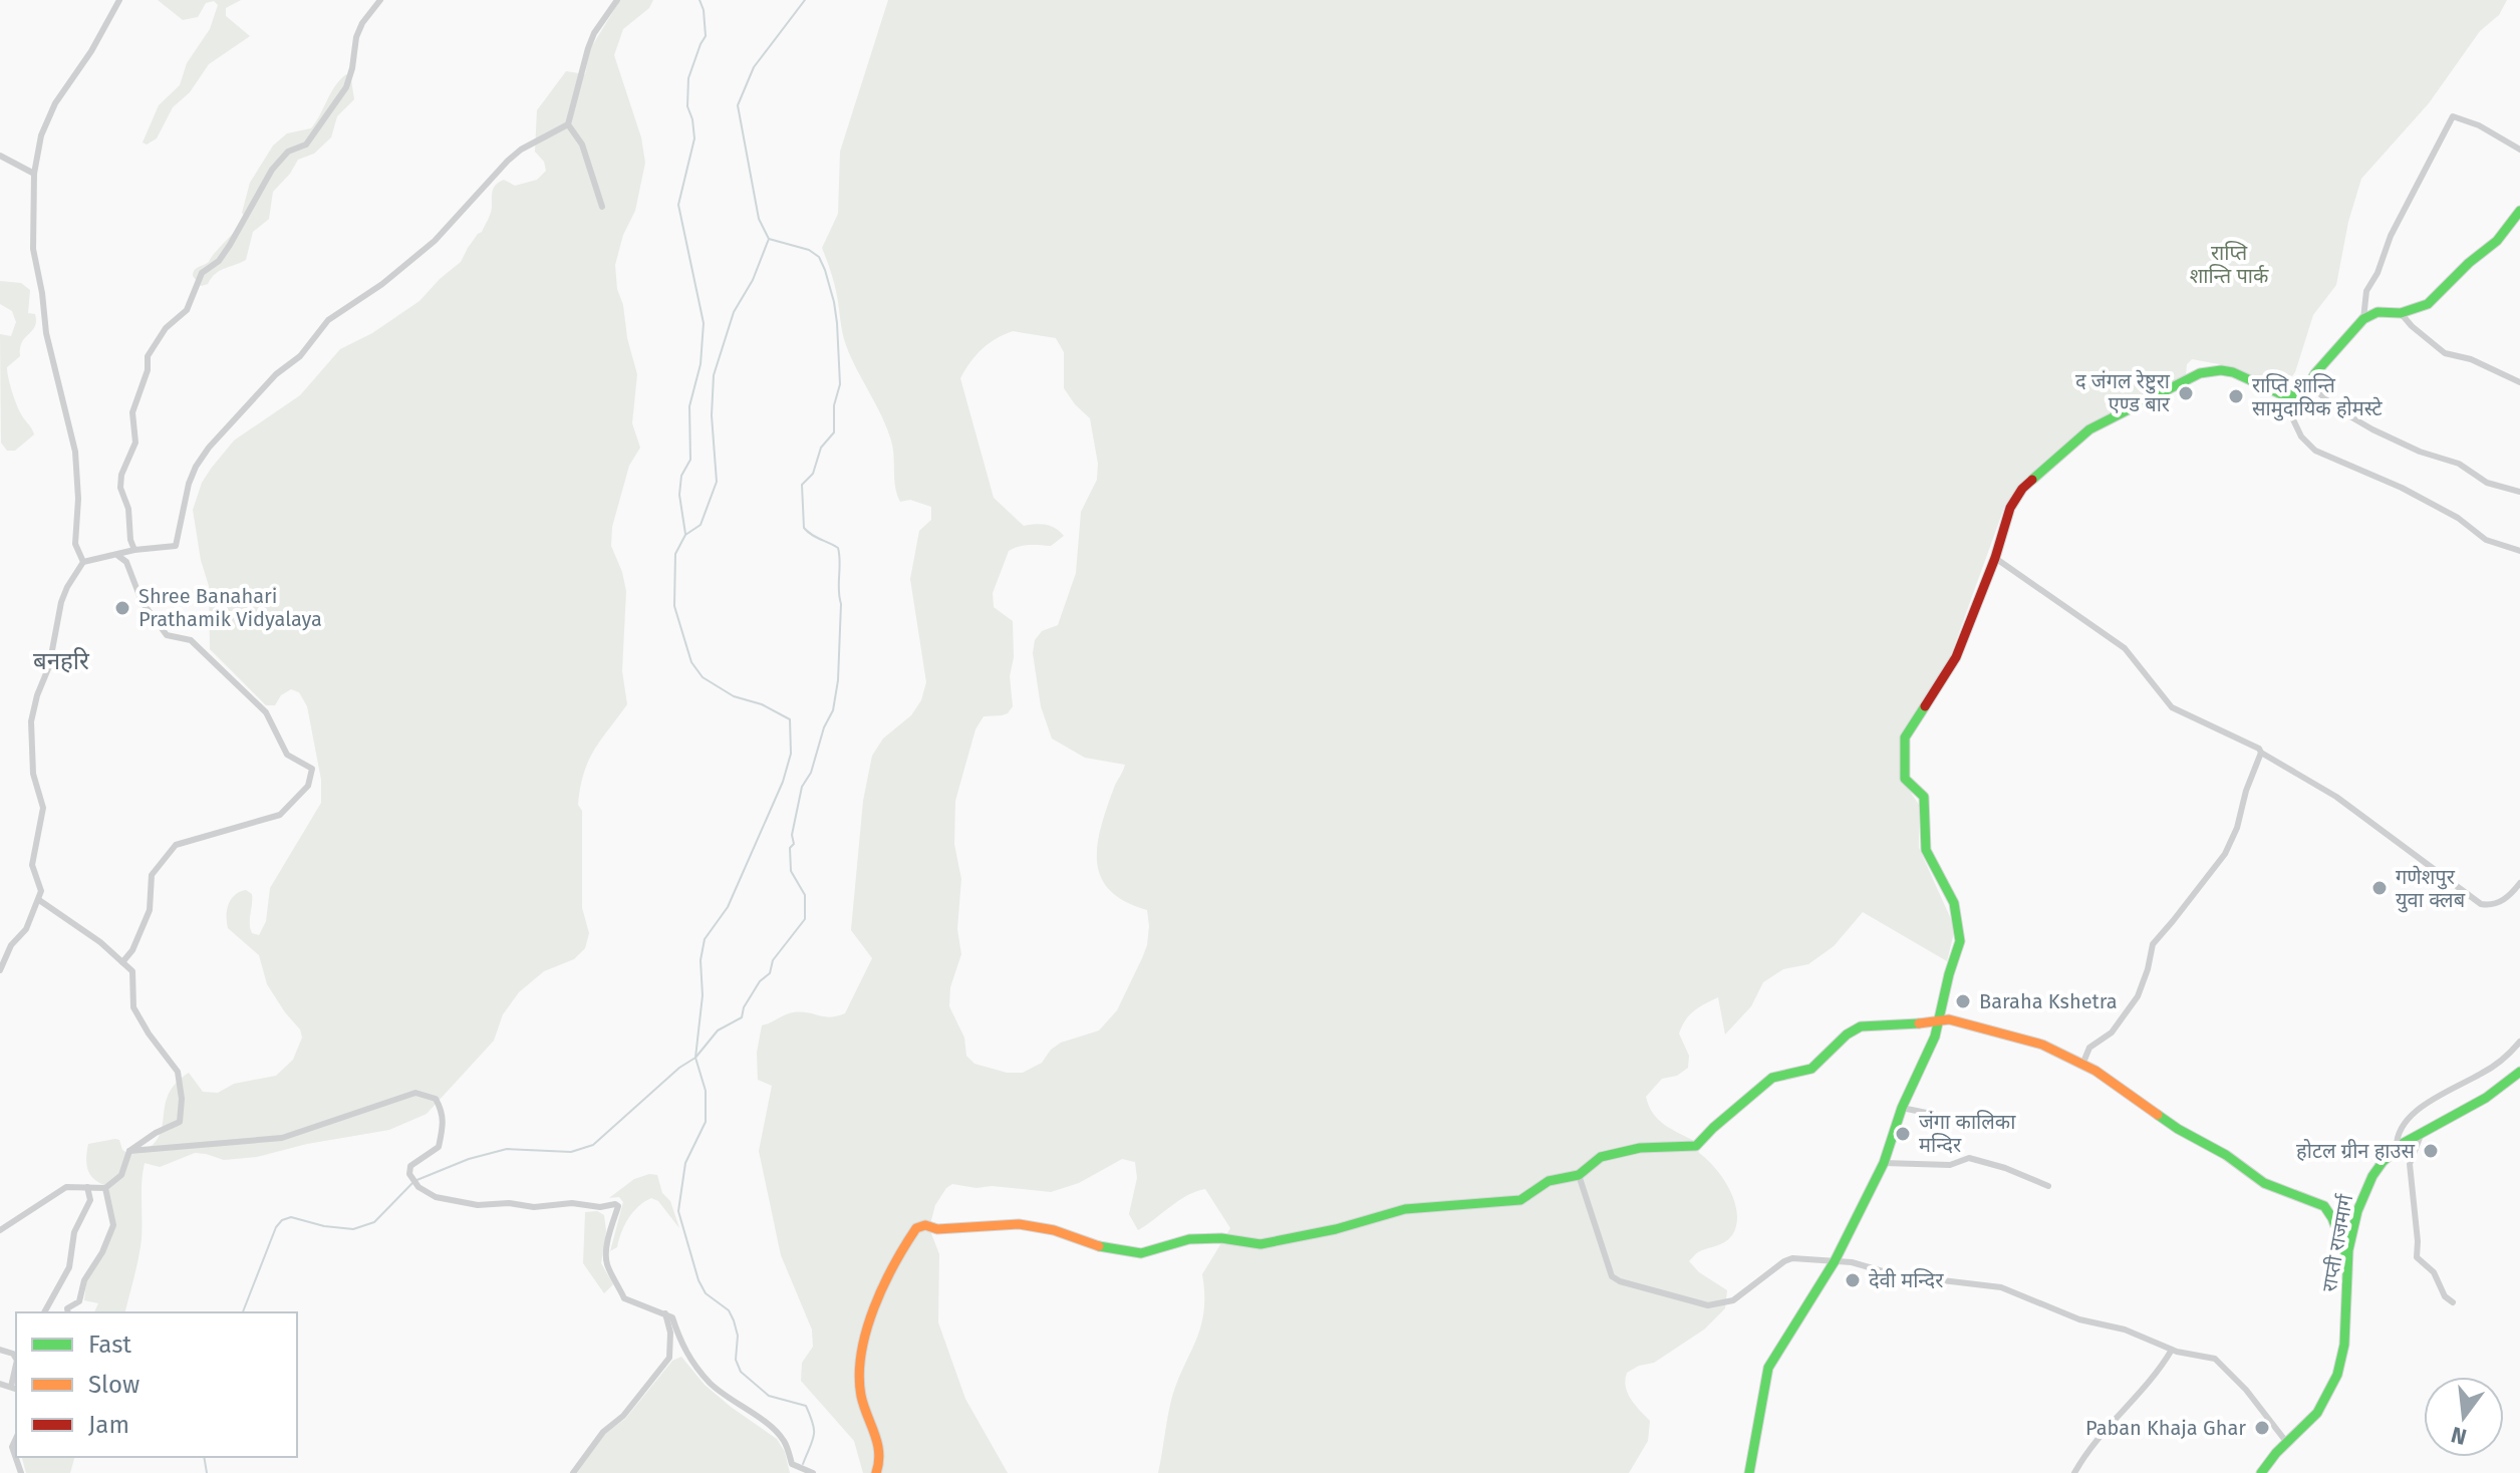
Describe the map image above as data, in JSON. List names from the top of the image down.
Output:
{
  "streets": {
    "street": ["राप्ती राजमार्ग"]
  },
  "districts": ["बनहरि"],
  "parks": ["राप्ति शान्ति पार्क"],
  "places": [
    "द जंगल रेष्टुरा एण्ड बार",
    "राप्ति शान्ति सामुदायिक होमस्टे",
    "Shree Banahari Prathamik Vidyalaya",
    "गणेशपुर युवा क्लब",
    "Baraha Kshetra",
    "जंगा कालिका मन्दिर",
    "होटल ग्रीन हाउस",
    "देवी मन्दिर",
    "Paban Khaja Ghar"
  ],
  "legend": ["Fast", "Slow", "Jam"],
  "north": "bottom"
}
